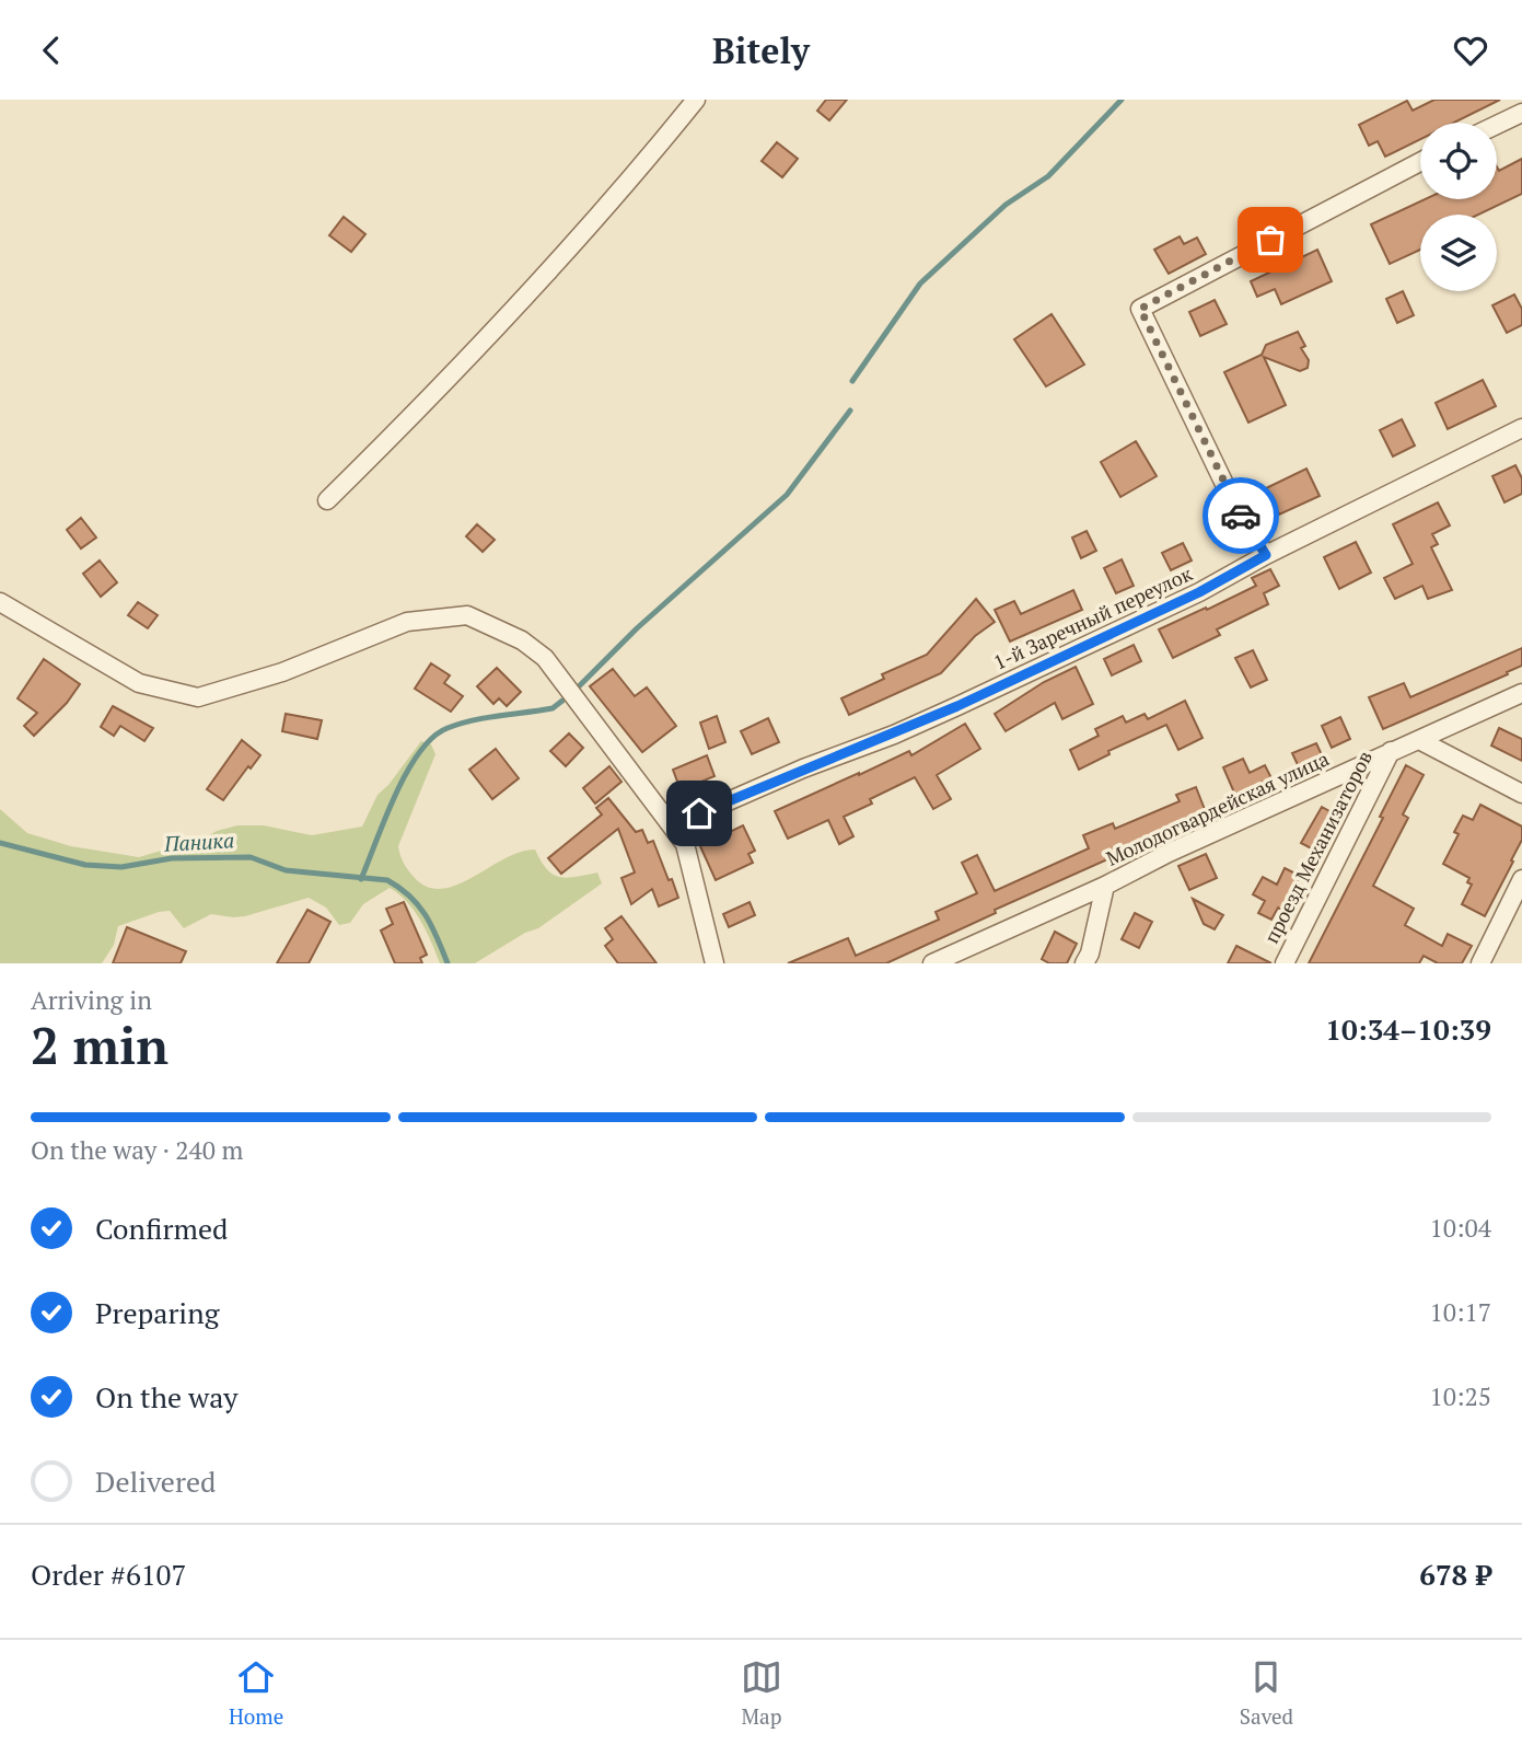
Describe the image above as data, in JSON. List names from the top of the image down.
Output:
{
  "streets": {
    "street": ["1-й Заречный переулок", "Молодогвардейская улица", "проезд Механизаторов"]
  },
  "crossings": [
    ["Молодогвардейская улица", "проезд Механизаторов"]
  ],
  "water": ["Паника"],
  "page": {
    "header": "Bitely",
    "heading": ["2 min", "Arriving in", "10:34–10:39"],
    "panel": ["Order #6107", "678 ₽"],
    "bar": "On the way · 240 m",
    "list": [
      ["Confirmed", "10:04"],
      ["Preparing", "10:17"],
      ["On the way", "10:25"],
      "Delivered"
    ],
    "tabs": ["Home", "Map", "Saved"]
  }
}
